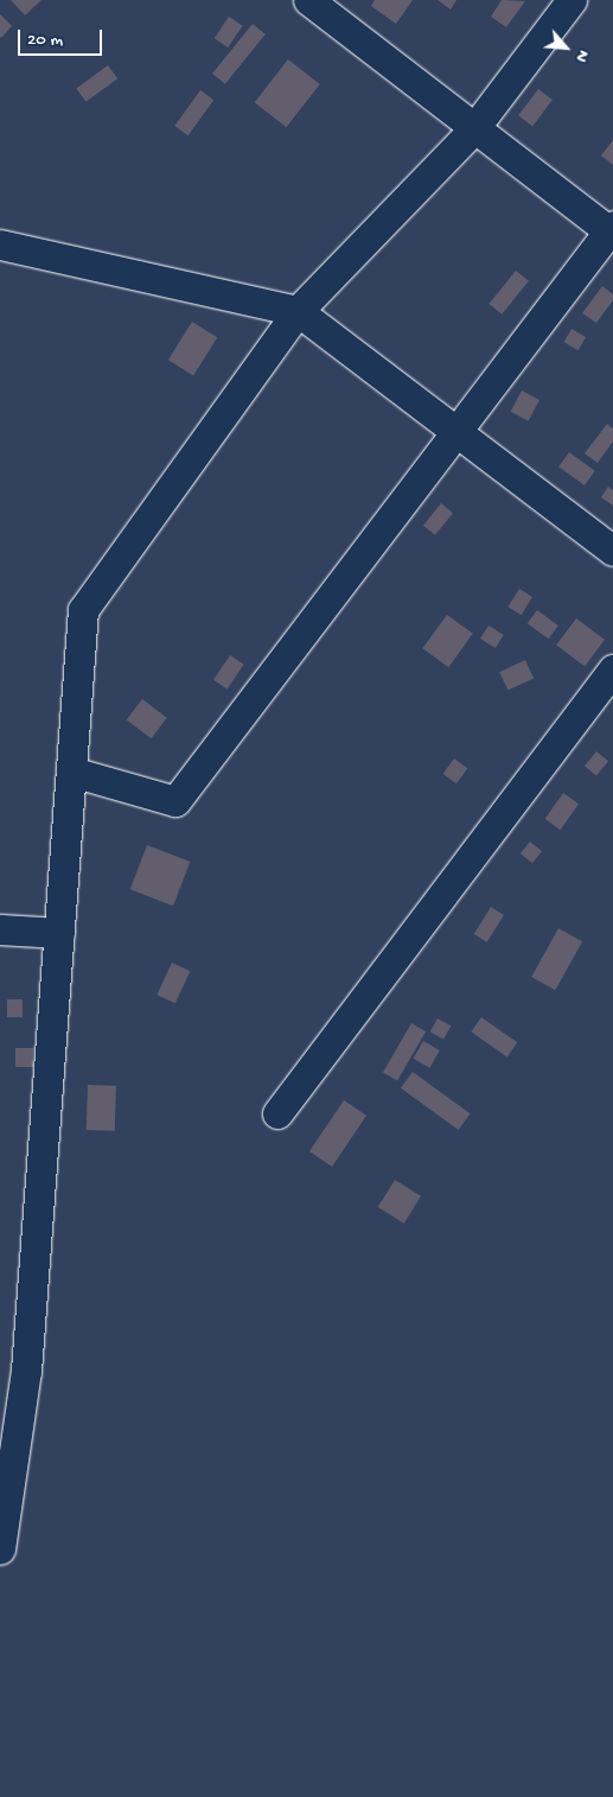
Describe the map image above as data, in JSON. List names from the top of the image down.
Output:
{
  "scale_bar": "20 m",
  "north": "bottom right"
}
